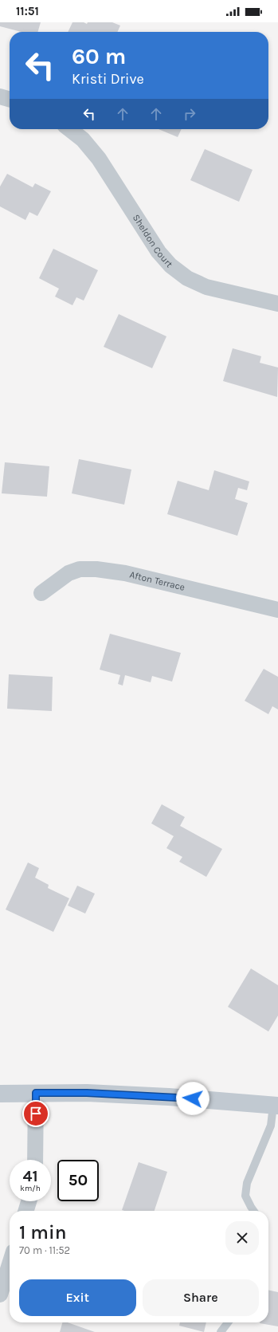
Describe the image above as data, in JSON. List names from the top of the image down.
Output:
{
  "streets": {
    "street": ["Sheldon Court", "Afton Terrace"]
  },
  "page": {
    "status": "11:51",
    "turn": ["60 m", "Kristi Drive"],
    "speed": "41 km/h",
    "limit": "50",
    "heading": ["1 min", "70 m · 11:52"],
    "buttons": ["Exit", "Share"]
  }
}
